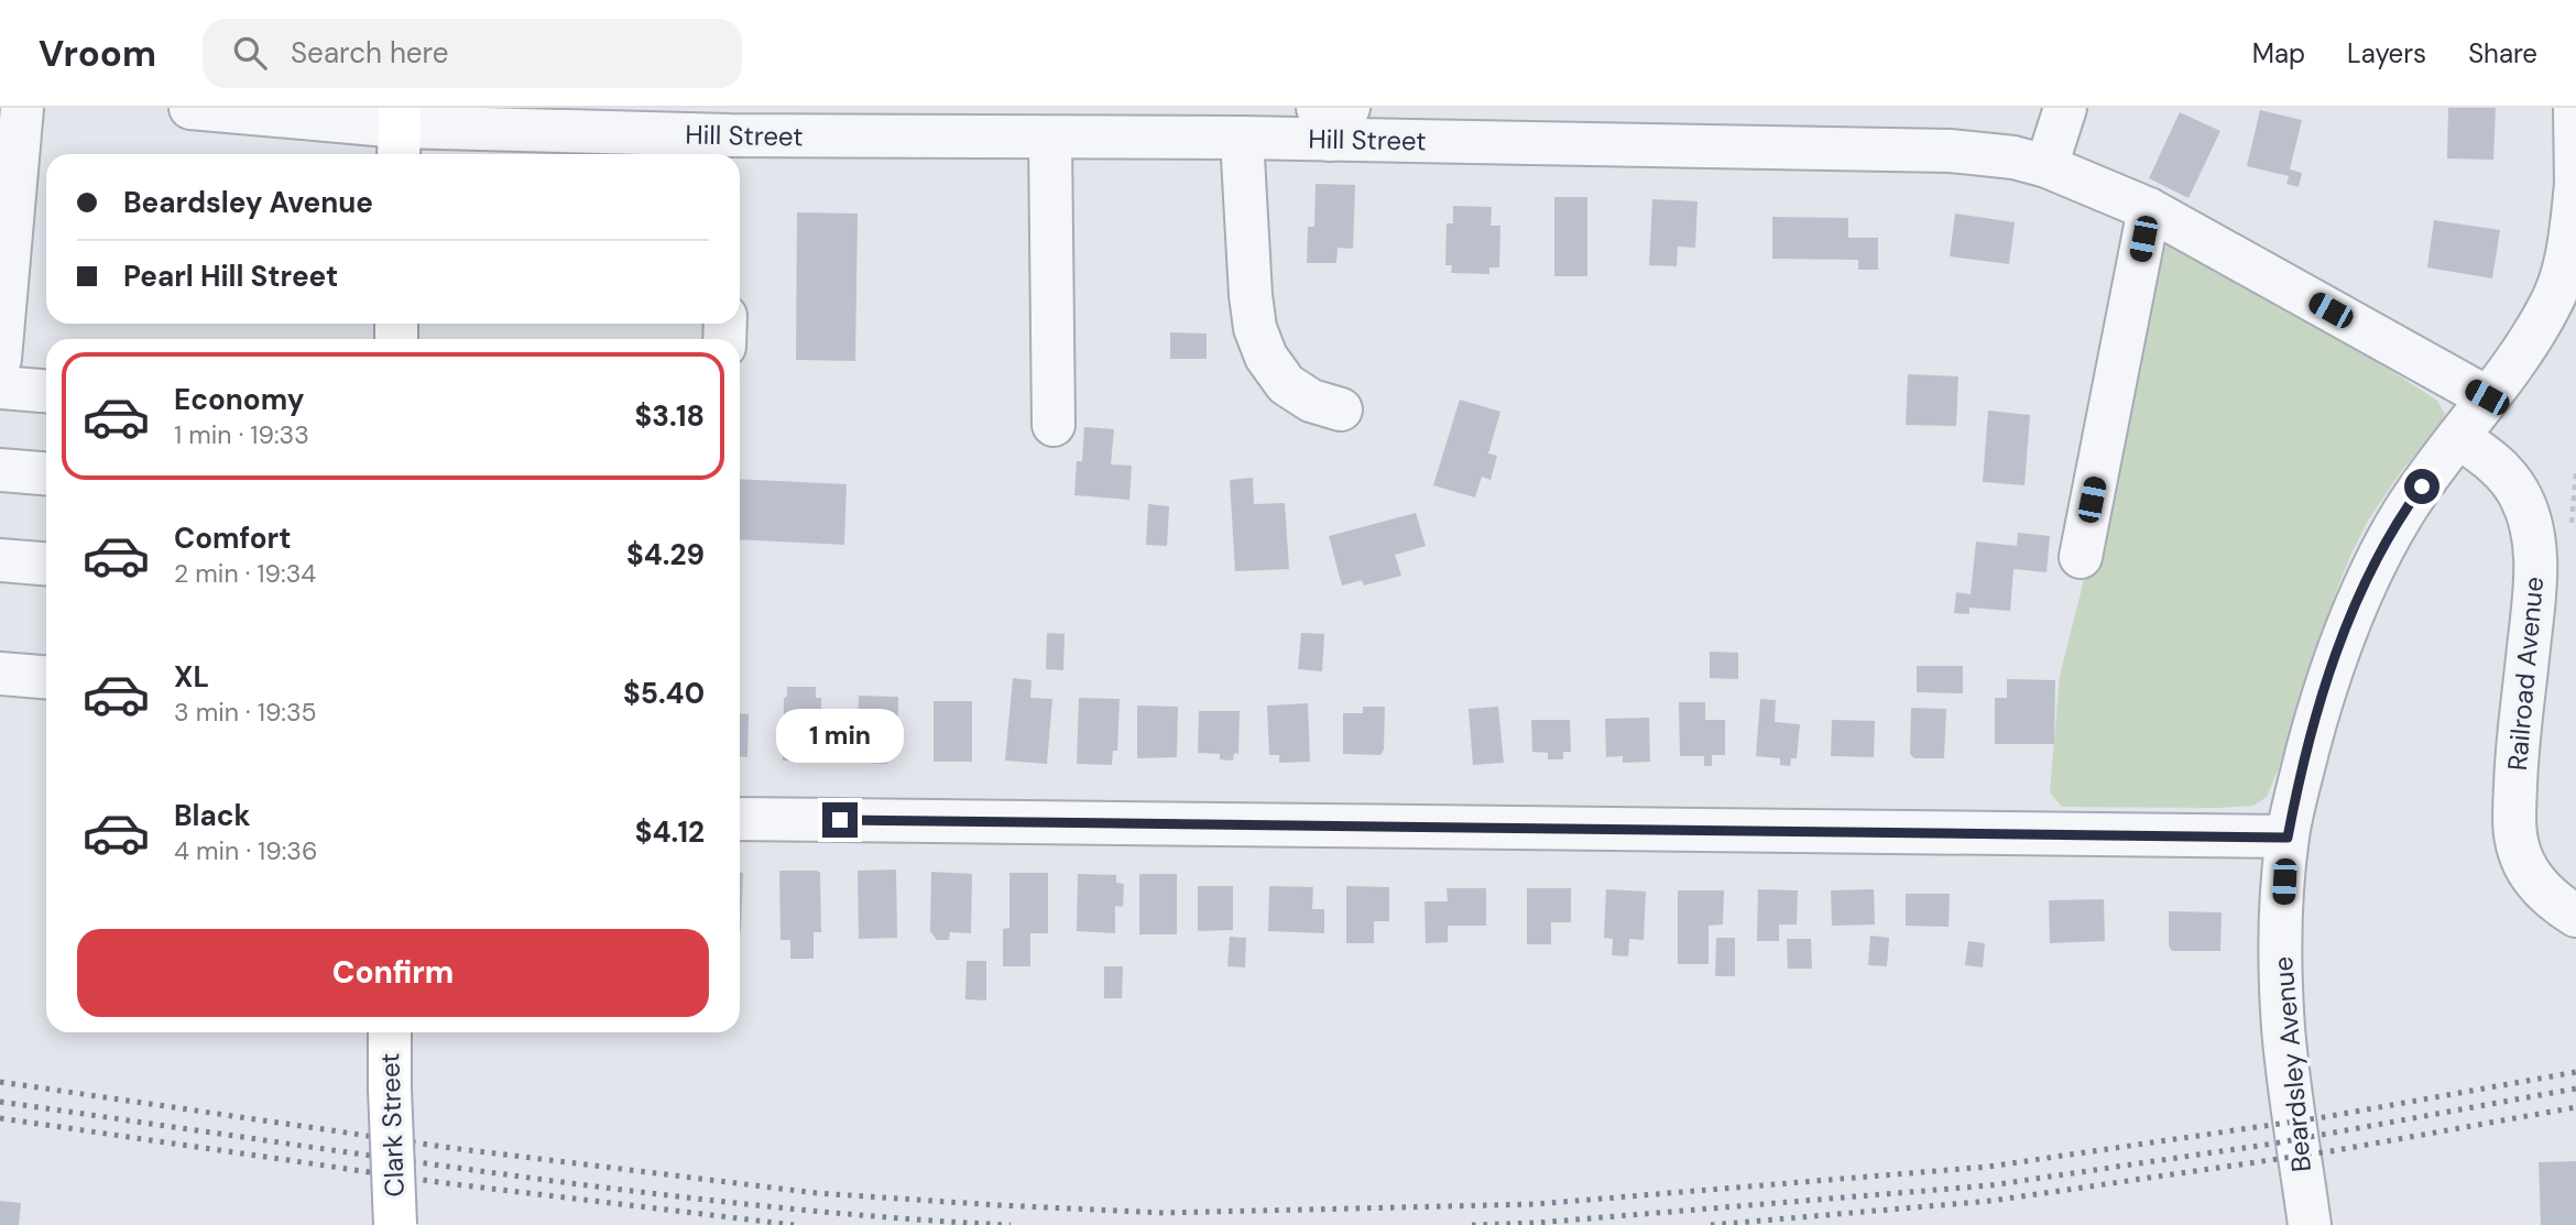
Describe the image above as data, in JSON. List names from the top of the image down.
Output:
{
  "streets": {
    "main road": ["Clark Street"],
    "street": ["Hill Street", "Railroad Avenue", "Beardsley Avenue"]
  },
  "crossings": [
    ["Hill Street", "Beardsley Avenue"],
    ["Railroad Avenue", "Beardsley Avenue"]
  ],
  "page": {
    "header": "Vroom",
    "search": "Search here",
    "nav": ["Map", "Layers", "Share"],
    "banner": ["Beardsley Avenue", "Pearl Hill Street"],
    "list": [
      {
        "name": "Economy",
        "note": "1 min · 19:33",
        "value": "$3.18"
      },
      {
        "name": "Comfort",
        "note": "2 min · 19:34",
        "value": "$4.29"
      },
      {
        "name": "XL",
        "note": "3 min · 19:35",
        "value": "$5.40"
      },
      {
        "name": "Black",
        "note": "4 min · 19:36",
        "value": "$4.12"
      }
    ],
    "bubble": "1 min",
    "buttons": "Confirm"
  }
}
